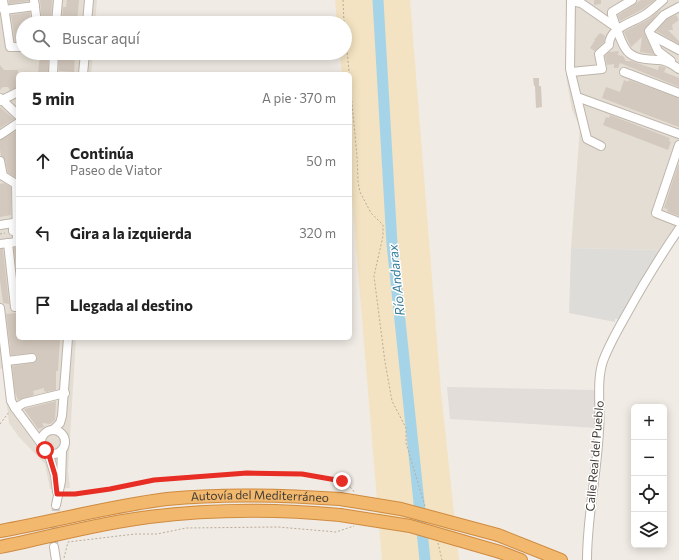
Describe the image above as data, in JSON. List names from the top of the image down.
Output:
{
  "streets": {
    "highway": ["Autovía del Mediterráneo"],
    "street": ["Calle Real del Pueblo"]
  },
  "water": ["Río Andarax"],
  "page": {
    "search": "Buscar aquí",
    "heading": ["5 min", "A pie · 370 m"],
    "list": [
      ["Continúa", "Paseo de Viator", "50 m"],
      ["Gira a la izquierda", "320 m"],
      "Llegada al destino"
    ],
    "map_buttons": ["+", "−"]
  }
}
